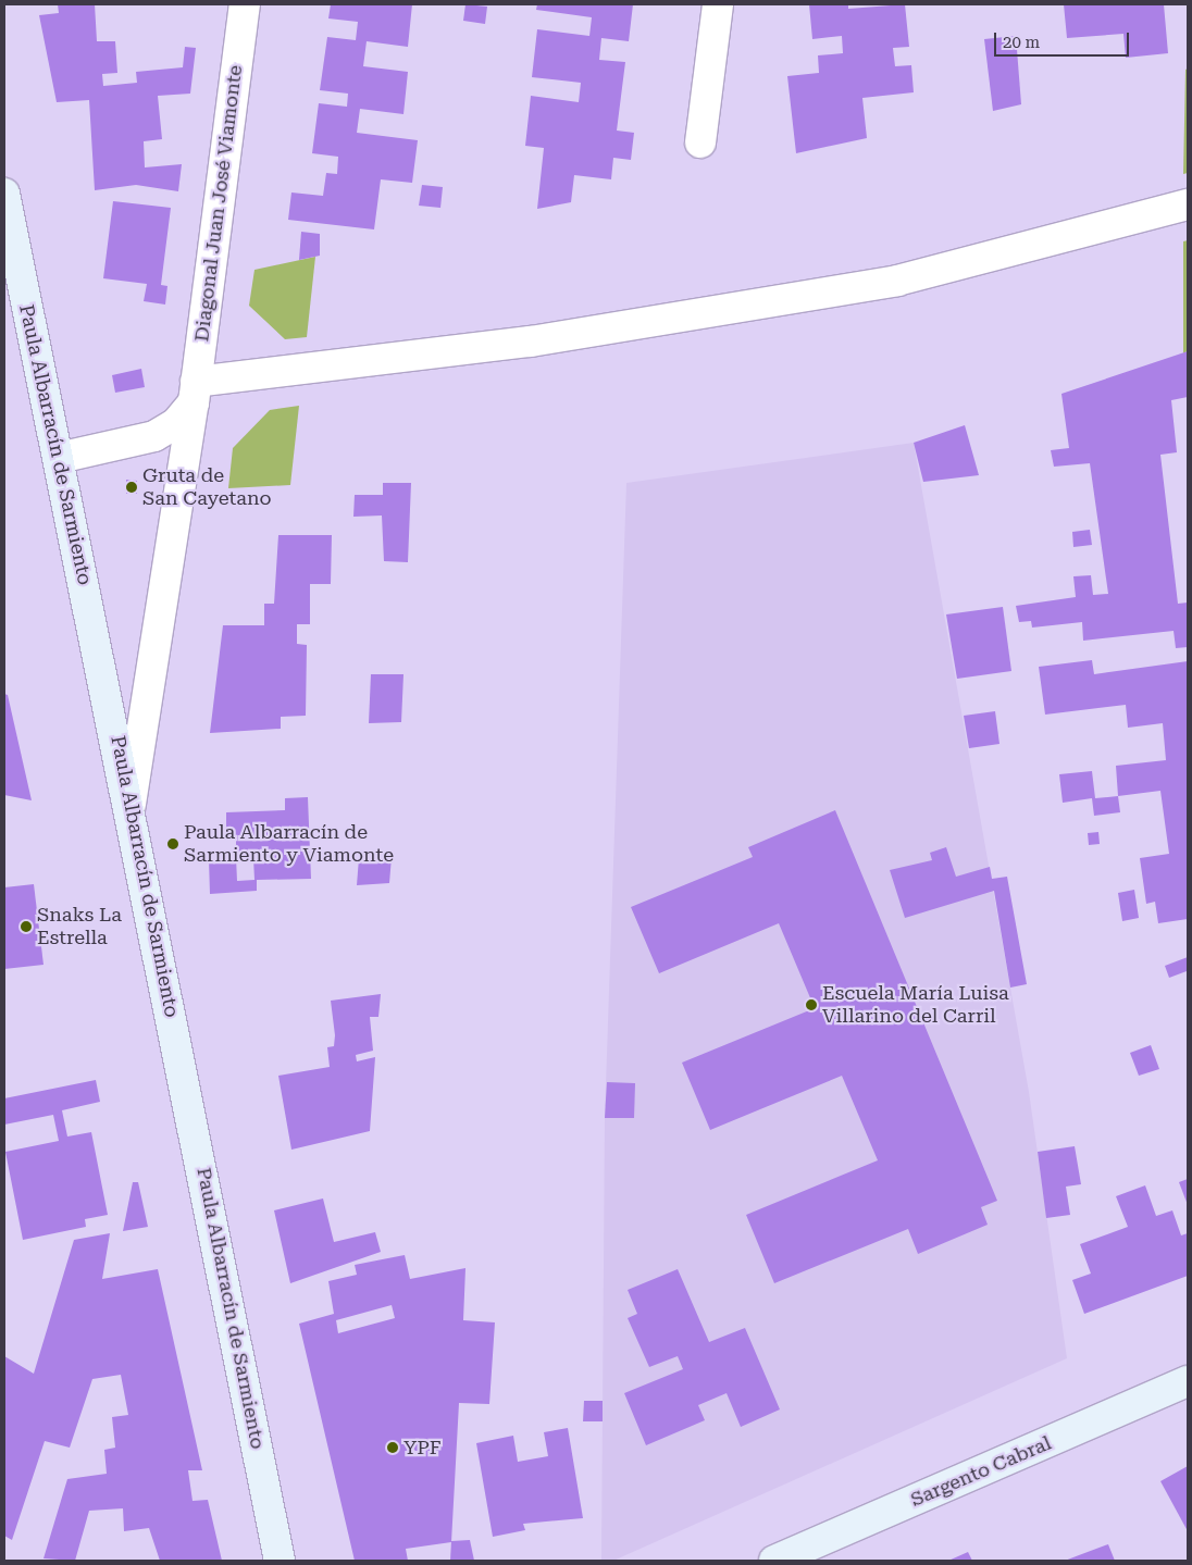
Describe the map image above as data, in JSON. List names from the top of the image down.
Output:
{
  "streets": {
    "main road": ["Paula Albarracín de Sarmiento", "Sargento Cabral"],
    "street": ["Diagonal Juan José Viamonte"]
  },
  "crossings": [
    ["Diagonal Juan José Viamonte", "Paula Albarracín de Sarmiento"]
  ],
  "places": [
    "Gruta de San Cayetano",
    "Paula Albarracín de Sarmiento y Viamonte",
    "Snaks La Estrella",
    "Escuela María Luisa Villarino del Carril",
    "YPF"
  ],
  "scale_bar": "20 m"
}
